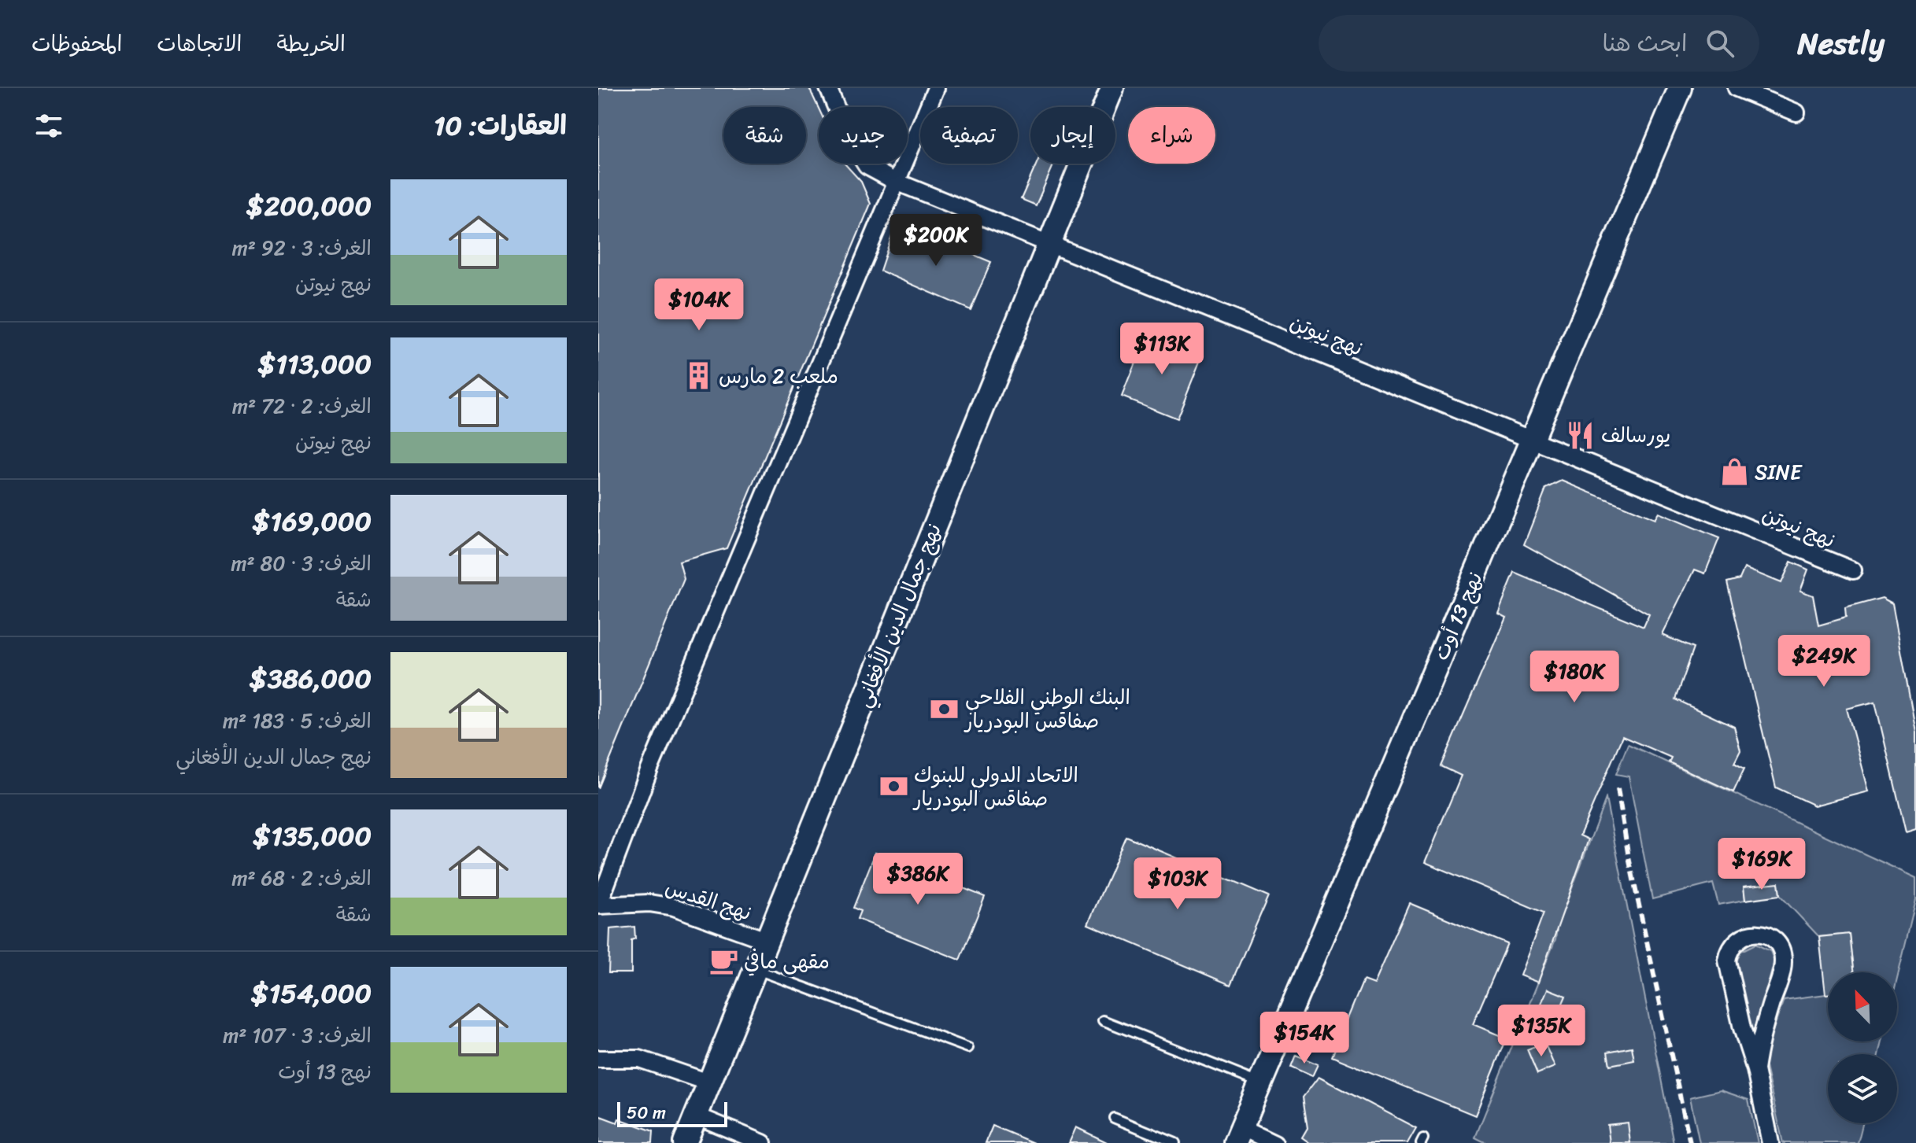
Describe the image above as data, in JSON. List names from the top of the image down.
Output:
{
  "streets": {
    "main road": ["نهج جمال الدين الأفغاني", "نهج 13 أوت"],
    "street": ["نهج نيوتن", "نهج القدس"]
  },
  "crossings": [
    ["نهج نيوتن", "نهج جمال الدين الأفغاني"],
    ["نهج نيوتن", "نهج 13 أوت"],
    ["نهج جمال الدين الأفغاني", "نهج القدس"]
  ],
  "places": {
    "building": ["ملعب 2 مارس"],
    "restaurant": ["يورسالف"],
    "shop": ["SINE"],
    "bank": ["البنك الوطني الفلاحي صفاقس البودريار", "الاتحاد الدولي للبنوك صفاقس البودريار"],
    "cafe": ["مقهى مافي"]
  },
  "scale_bar": "50 m",
  "north": "top left",
  "page": {
    "header": "Nestly",
    "search": "ابحث هنا",
    "nav": ["الخريطة", "الاتجاهات", "المحفوظات"],
    "heading": "العقارات: 10",
    "chip": [
      "شراء",
      "إيجار",
      "تصفية",
      "جديد",
      "شقة"
    ],
    "list": [
      {
        "name": "$200,000",
        "note": "الغرف: 3 · 92 m² · نهج نيوتن"
      },
      {
        "name": "$113,000",
        "note": "الغرف: 2 · 72 m² · نهج نيوتن"
      },
      {
        "name": "$169,000",
        "note": "الغرف: 3 · 80 m² · شقة"
      },
      {
        "name": "$386,000",
        "note": "الغرف: 5 · 183 m² · نهج جمال الدين الأفغاني"
      },
      {
        "name": "$135,000",
        "note": "الغرف: 2 · 68 m² · شقة"
      },
      {
        "name": "$154,000",
        "note": "الغرف: 3 · 107 m² · نهج 13 أوت"
      }
    ],
    "price": [
      "$200K",
      "$104K",
      "$113K",
      "$249K",
      "$180K",
      "$169K",
      "$386K",
      "$103K",
      "$135K",
      "$154K"
    ],
    "scale": "50 m"
  }
}
